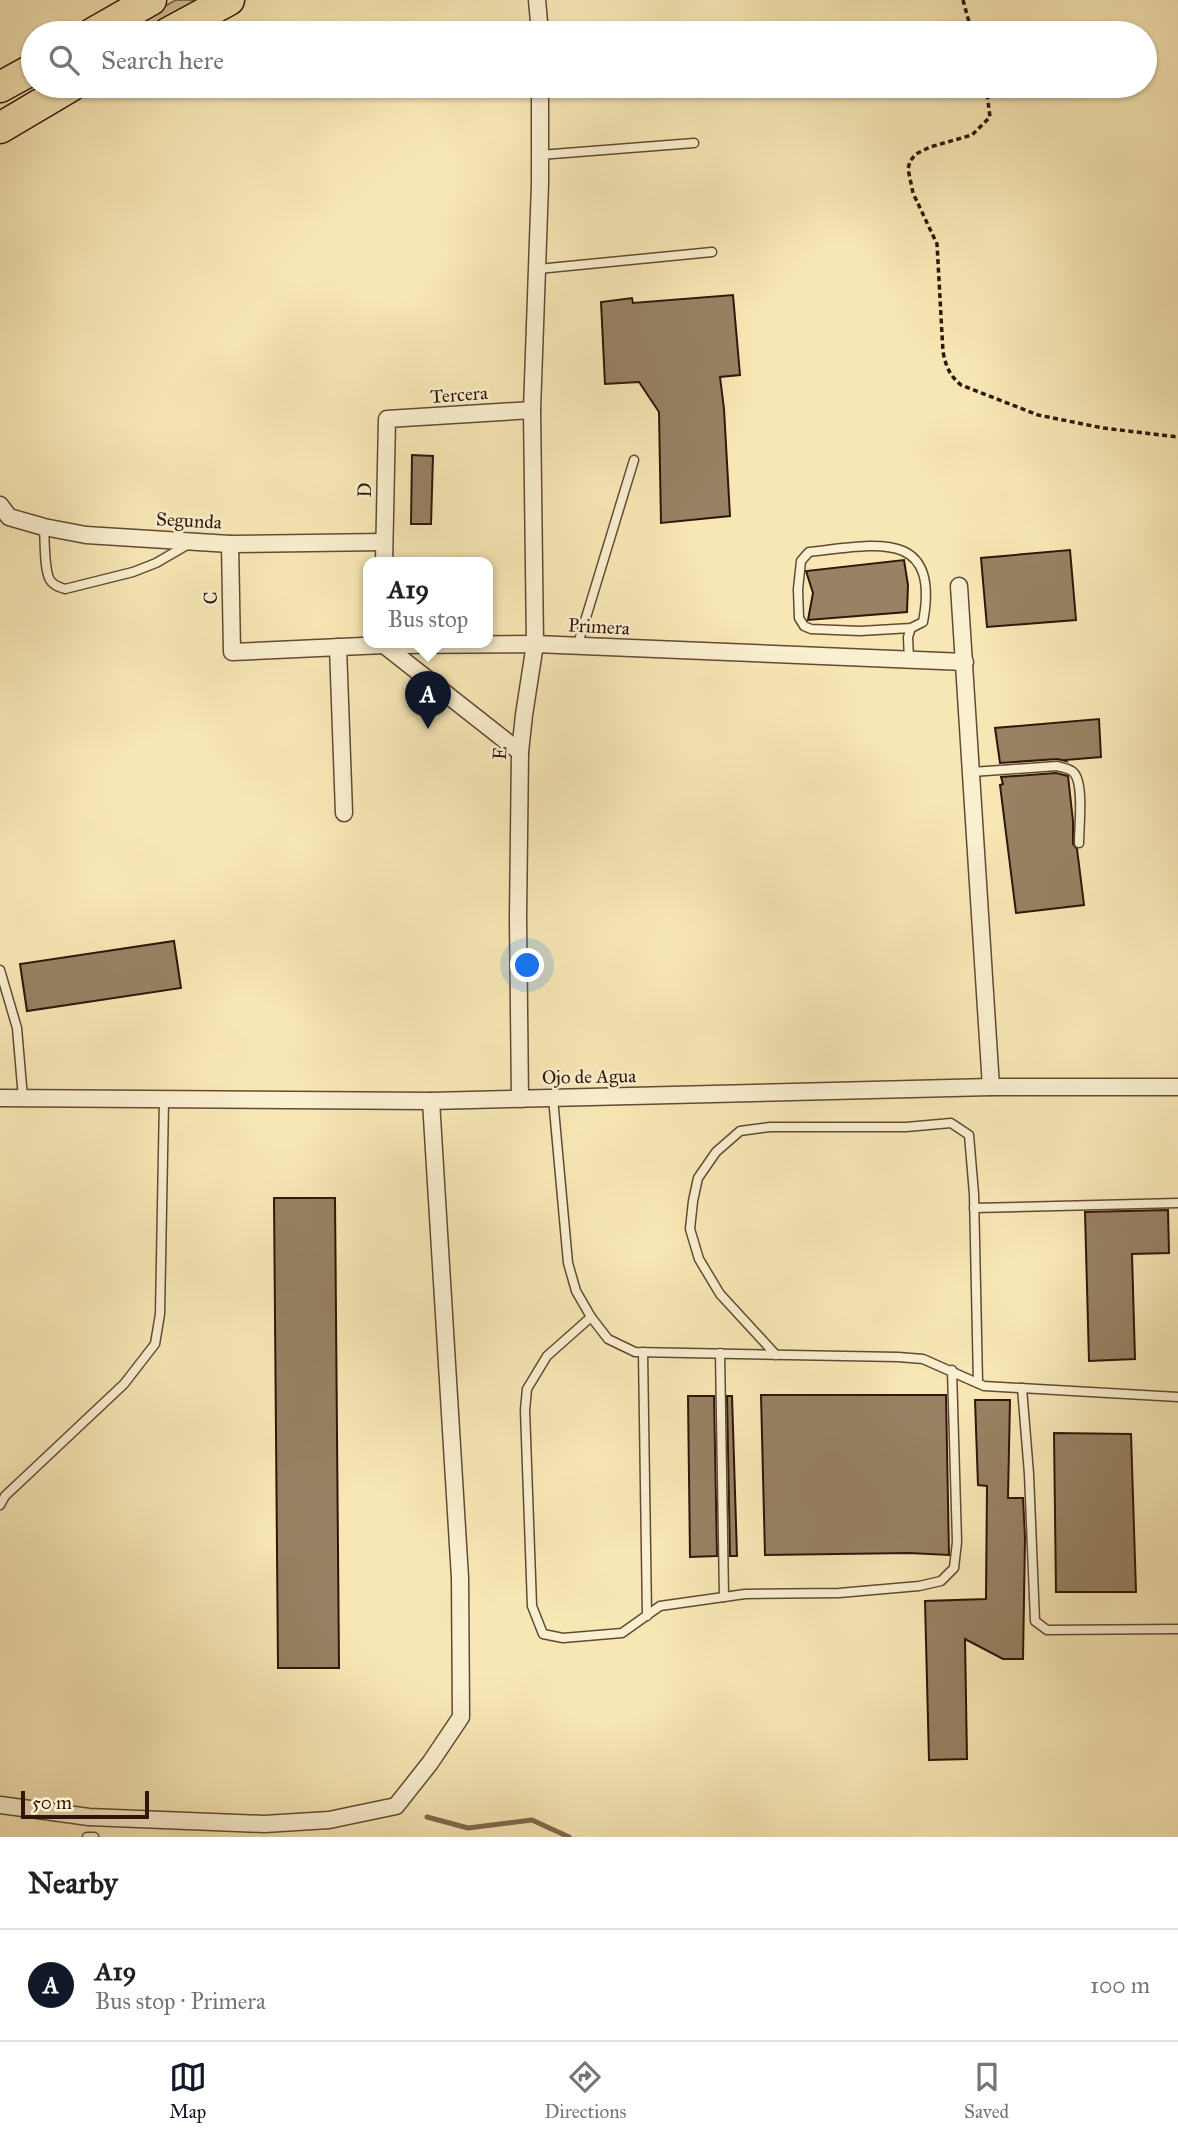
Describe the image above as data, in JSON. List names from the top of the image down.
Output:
{
  "streets": {
    "street": [
      "Tercera",
      "D",
      "Segunda",
      "C",
      "Primera",
      "E",
      "Ojo de Agua"
    ]
  },
  "crossings": [
    ["Tercera", "D"],
    ["Tercera", "E"],
    ["D", "Segunda"],
    ["Segunda", "C"],
    ["C", "Primera"],
    ["Primera", "E"],
    ["E", "Ojo de Agua"]
  ],
  "scale_bar": "50 m",
  "page": {
    "search": "Search here",
    "popup": ["A19", "Bus stop"],
    "pins": "A",
    "scale": "50 m",
    "heading": "Nearby",
    "list": [
      {
        "mark": "A",
        "name": "A19",
        "note": "Bus stop · Primera",
        "value": "100 m"
      }
    ],
    "nav": ["Map", "Directions", "Saved"]
  }
}
